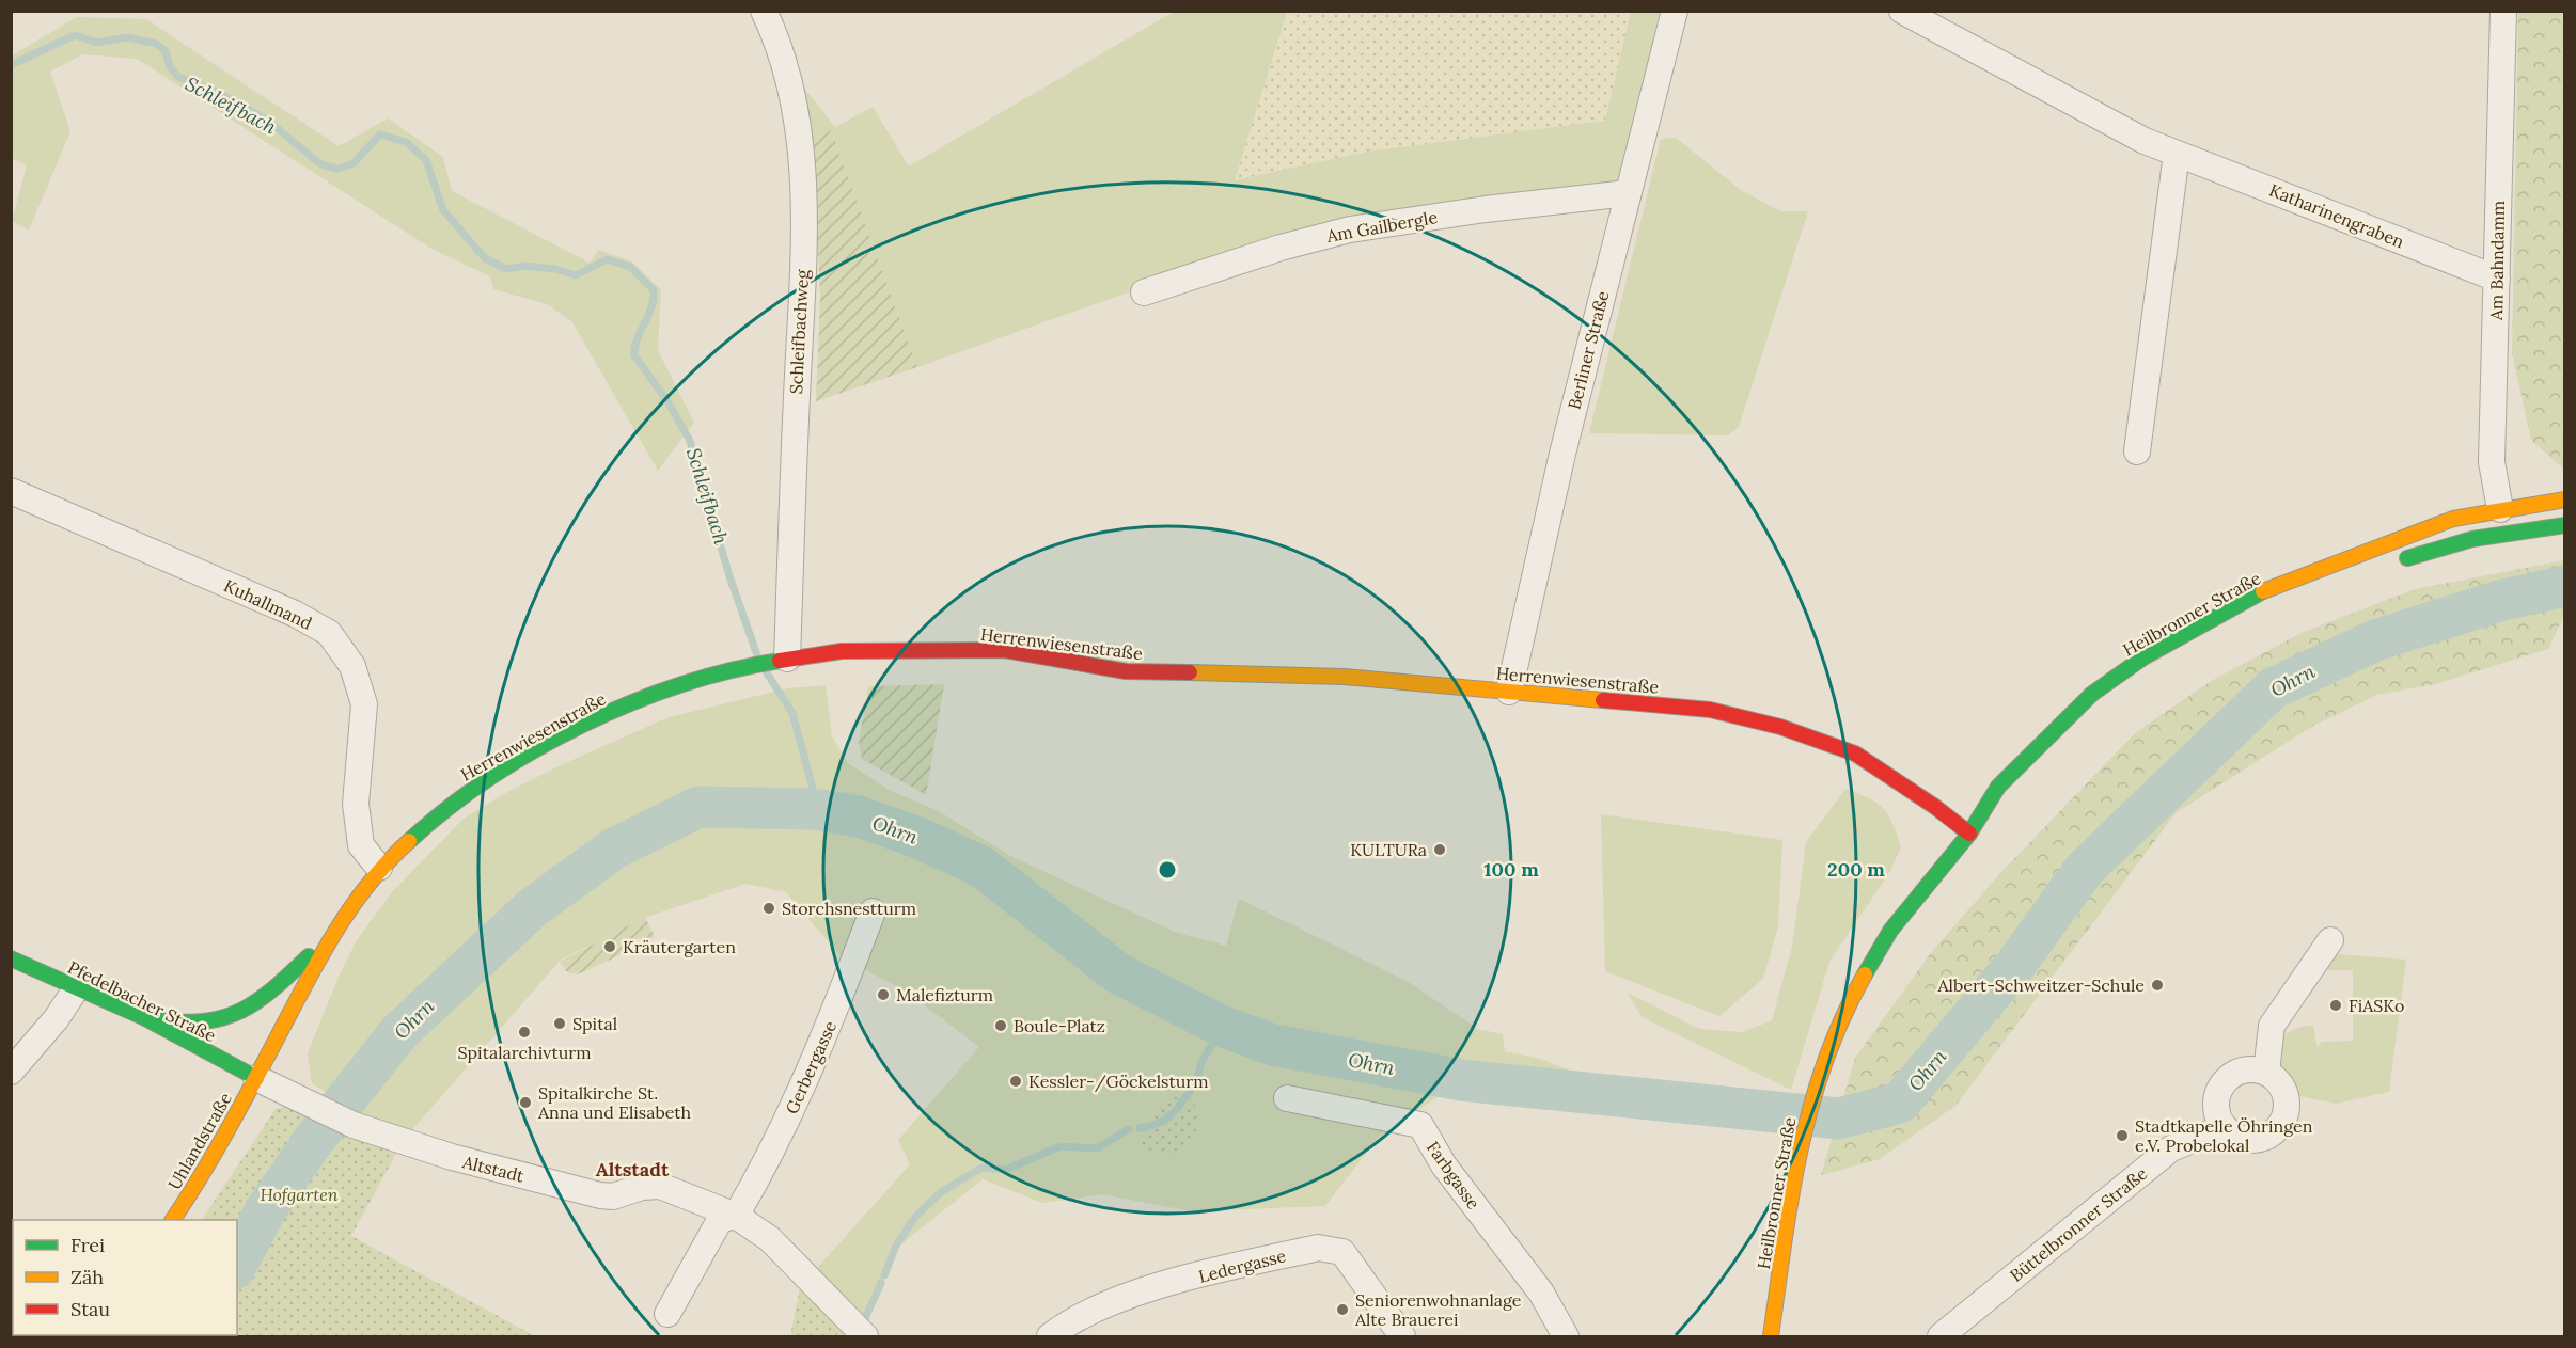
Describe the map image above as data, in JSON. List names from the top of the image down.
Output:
{
  "streets": {
    "street": [
      "Katharinengraben",
      "Am Gailbergle",
      "Am Bahndamm",
      "Schleifbachweg",
      "Berliner Straße",
      "Kuhallmand",
      "Heilbronner Straße",
      "Herrenwiesenstraße",
      "Pfedelbacher Straße",
      "Gerbergasse",
      "Uhlandstraße",
      "Altstadt",
      "Farbgasse",
      "Büttelbronner Straße",
      "Ledergasse"
    ]
  },
  "crossings": [
    ["Katharinengraben", "Am Bahndamm"],
    ["Am Gailbergle", "Berliner Straße"],
    ["Am Bahndamm", "Heilbronner Straße"],
    ["Schleifbachweg", "Herrenwiesenstraße"],
    ["Berliner Straße", "Herrenwiesenstraße"],
    ["Kuhallmand", "Herrenwiesenstraße"],
    ["Heilbronner Straße", "Herrenwiesenstraße"],
    ["Herrenwiesenstraße", "Pfedelbacher Straße"],
    ["Herrenwiesenstraße", "Uhlandstraße"],
    ["Herrenwiesenstraße", "Altstadt"],
    ["Pfedelbacher Straße", "Uhlandstraße"],
    ["Pfedelbacher Straße", "Altstadt"],
    ["Gerbergasse", "Altstadt"],
    ["Uhlandstraße", "Altstadt"]
  ],
  "districts": ["Altstadt"],
  "water": ["Schleifbach", "Ohrn"],
  "parks": ["Hofgarten"],
  "places": [
    "KULTURa",
    "Storchsnestturm",
    "Kräutergarten",
    "Albert-Schweitzer-Schule",
    "Malefizturm",
    "FiASKo",
    "Spital",
    "Boule-Platz",
    "Spitalarchivturm",
    "Kessler-/Göckelsturm",
    "Spitalkirche St. Anna und Elisabeth",
    "Stadtkapelle Öhringen e.V. Probelokal",
    "Seniorenwohnanlage Alte Brauerei"
  ],
  "legend": ["Frei", "Zäh", "Stau"],
  "rings": ["100 m", "200 m"]
}
